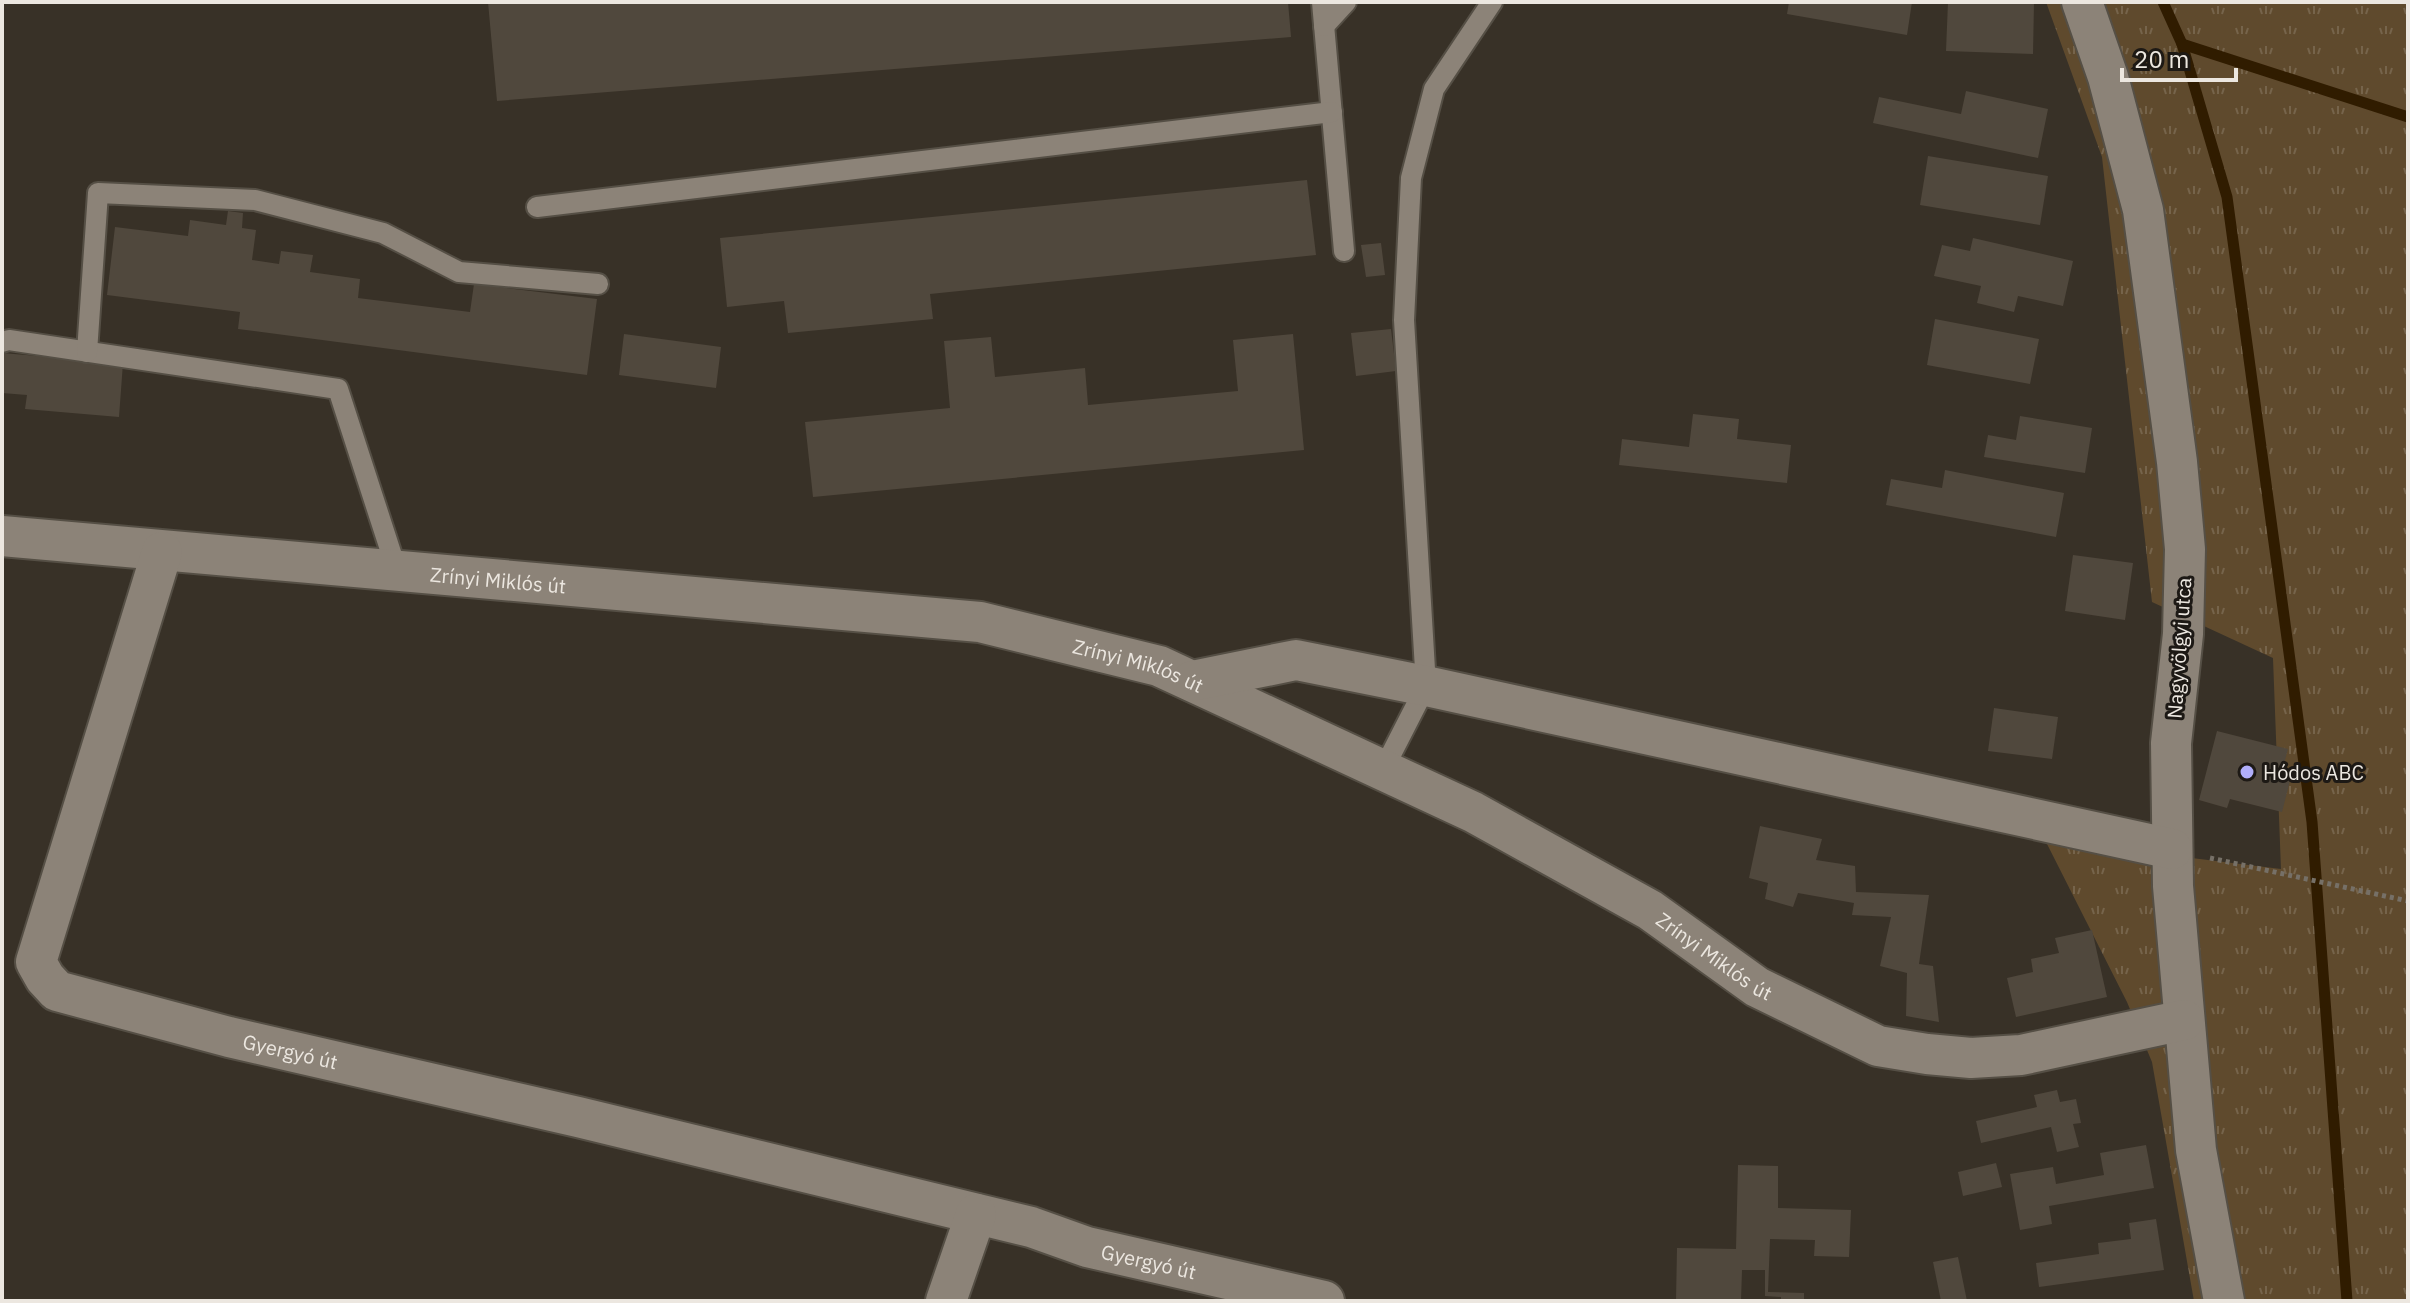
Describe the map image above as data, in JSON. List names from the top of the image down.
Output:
{
  "streets": {
    "street": ["Zrínyi Miklós út", "Nagyvölgyi utca", "Gyergyó út"]
  },
  "crossings": [
    ["Zrínyi Miklós út", "Nagyvölgyi utca"],
    ["Zrínyi Miklós út", "Gyergyó út"]
  ],
  "places": ["Hódos ABC"],
  "scale_bar": "20 m"
}
